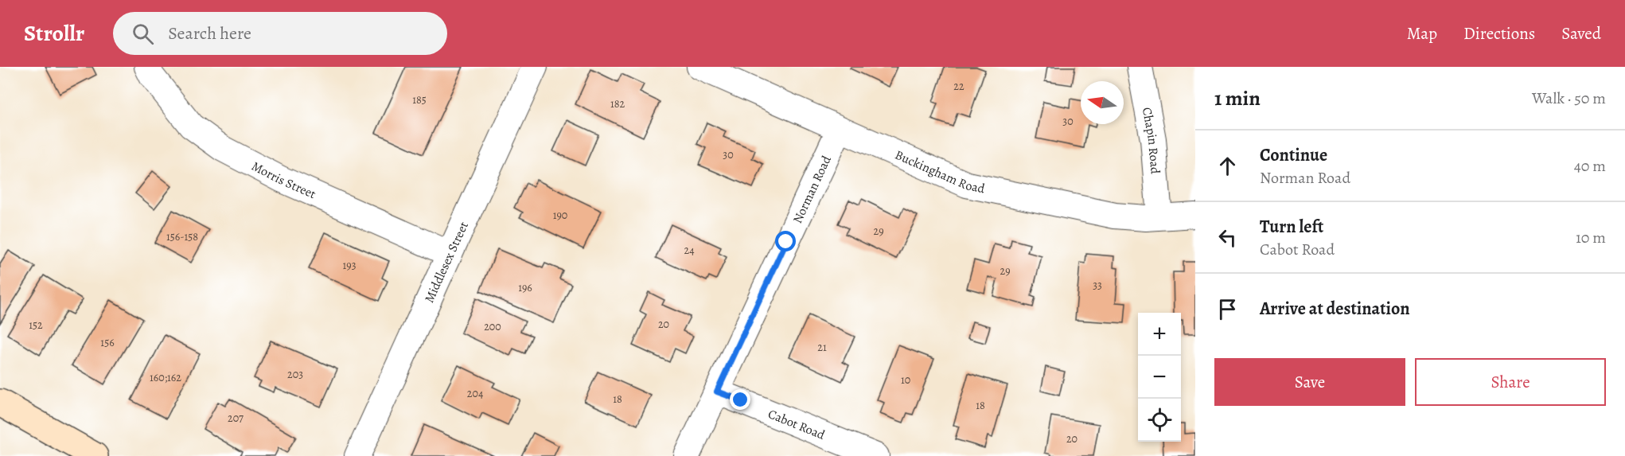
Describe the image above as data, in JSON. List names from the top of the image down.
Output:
{
  "streets": {
    "street": [
      "Chapin Road",
      "Buckingham Road",
      "Morris Street",
      "Norman Road",
      "Middlesex Street",
      "Cabot Road"
    ]
  },
  "crossings": [
    ["Chapin Road", "Buckingham Road"],
    ["Buckingham Road", "Norman Road"],
    ["Morris Street", "Middlesex Street"],
    ["Norman Road", "Cabot Road"]
  ],
  "house_numbers": [
    "22",
    "185",
    "182",
    "30",
    "30",
    "190",
    "29",
    "156-158",
    "24",
    "193",
    "29",
    "33",
    "196",
    "20",
    "152",
    "200",
    "156",
    "21",
    "203",
    "160;162",
    "10",
    "204",
    "18",
    "18",
    "207",
    "20"
  ],
  "north": "left",
  "page": {
    "header": "Strollr",
    "search": "Search here",
    "nav": ["Map", "Directions", "Saved"],
    "heading": ["1 min", "Walk · 50 m"],
    "list": [
      ["Continue", "Norman Road", "40 m"],
      ["Turn left", "Cabot Road", "10 m"],
      "Arrive at destination"
    ],
    "map_buttons": ["+", "−"],
    "buttons": ["Save", "Share"]
  }
}
